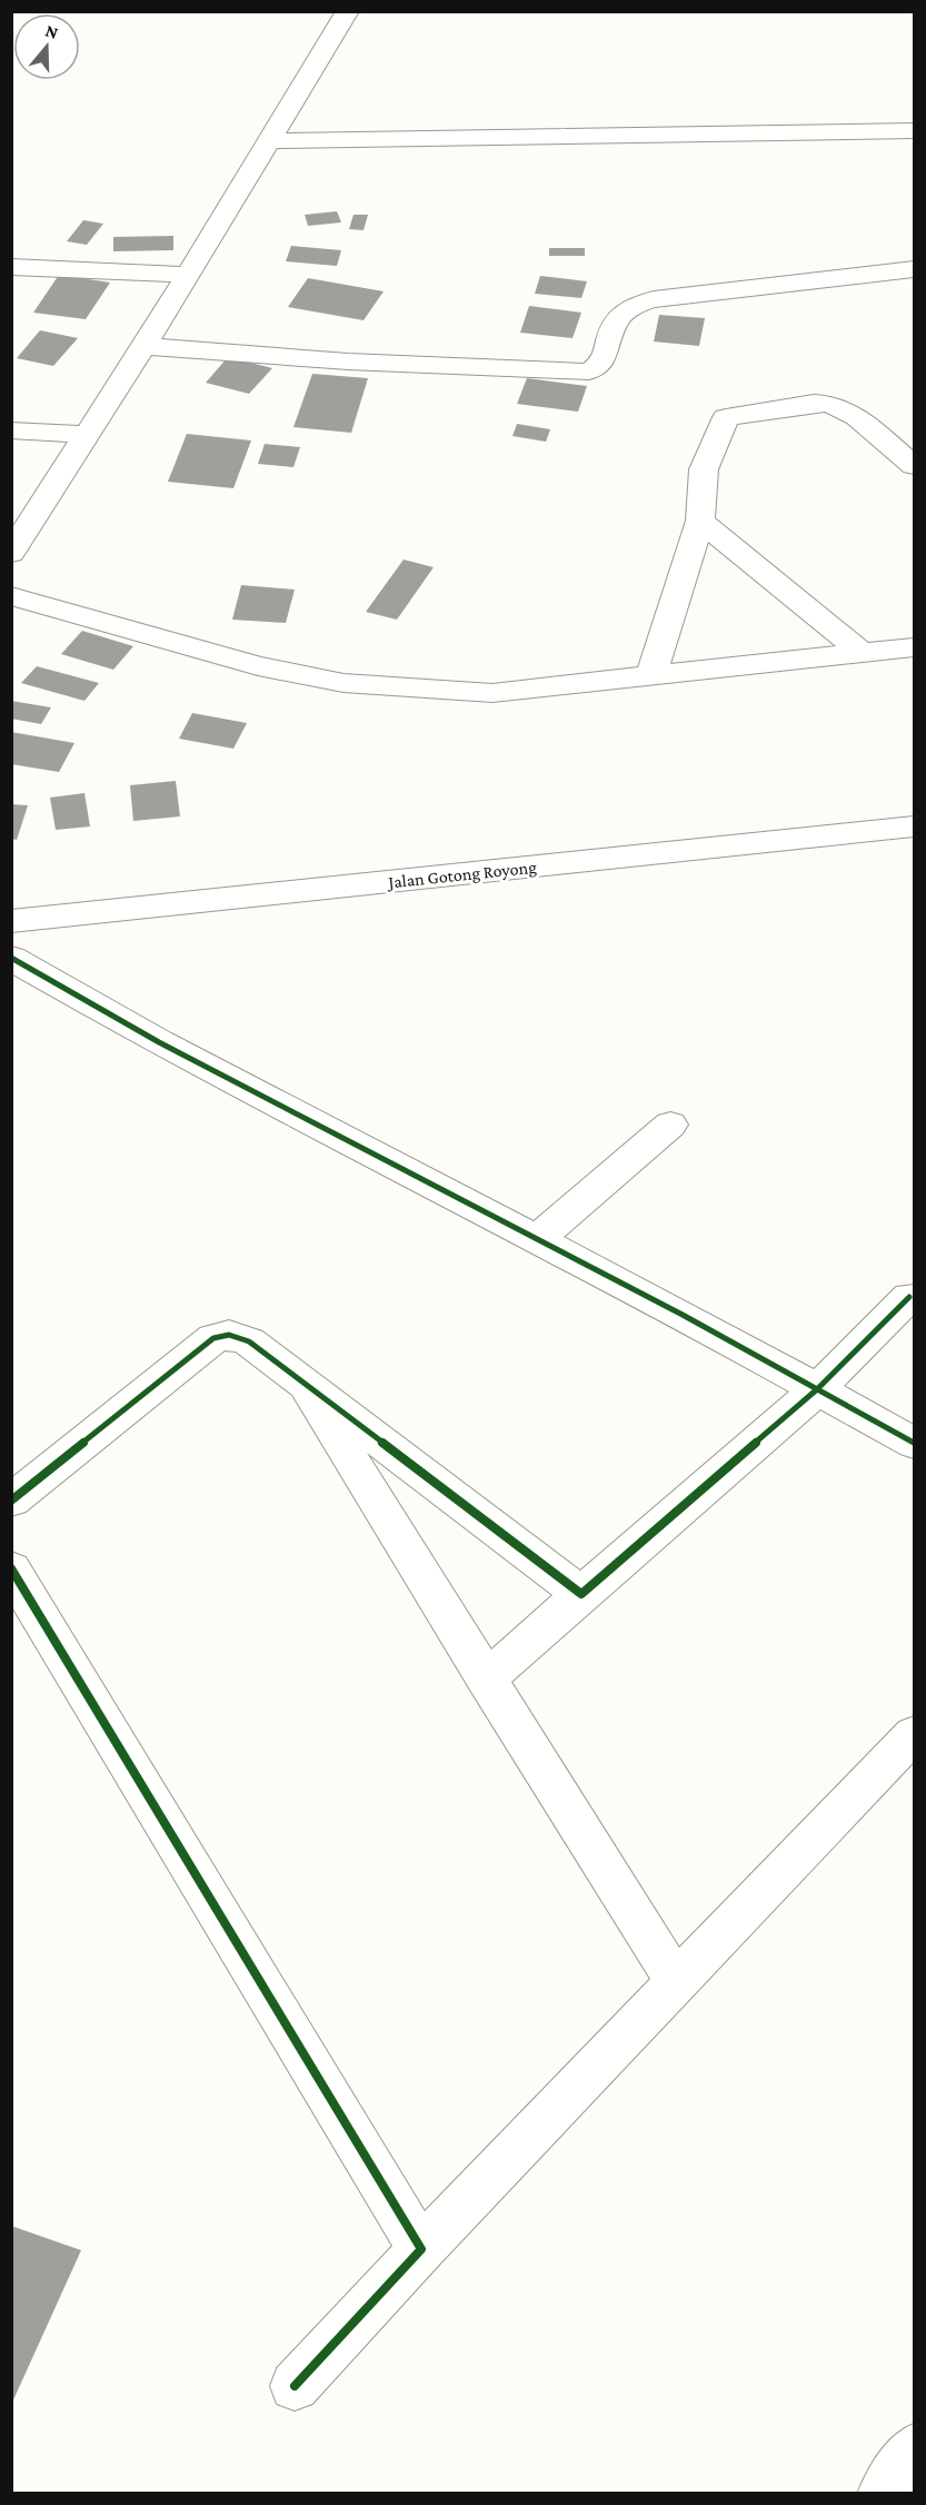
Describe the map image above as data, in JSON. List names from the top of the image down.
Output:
{
  "streets": {
    "street": ["Jalan Gotong Royong"]
  },
  "north": "top"
}
